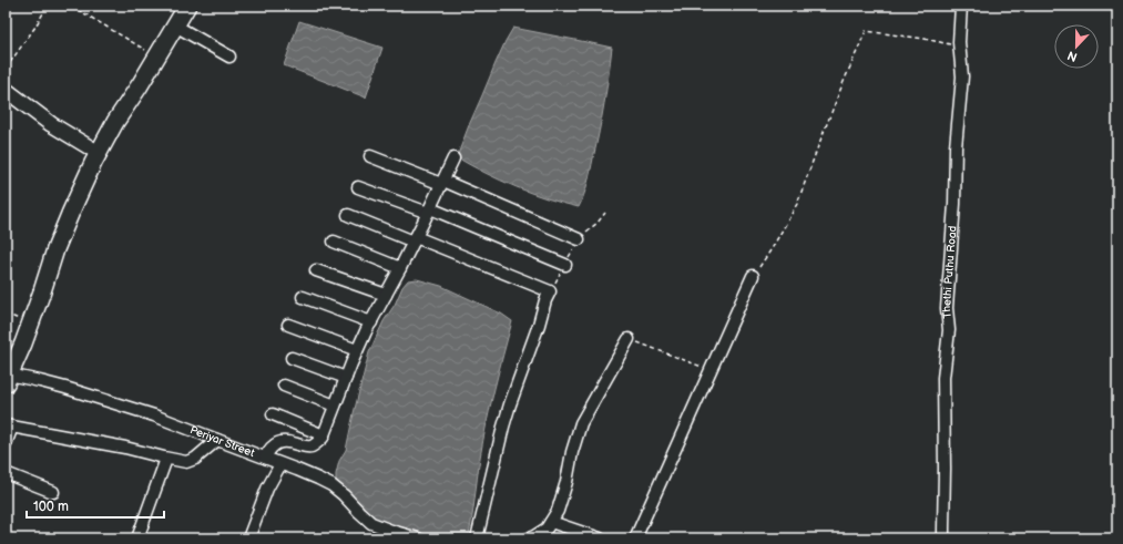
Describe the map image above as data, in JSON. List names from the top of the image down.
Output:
{
  "streets": {
    "street": ["Thethi Puthu Road", "Periyar Street"]
  },
  "scale_bar": "100 m",
  "north": "bottom"
}
